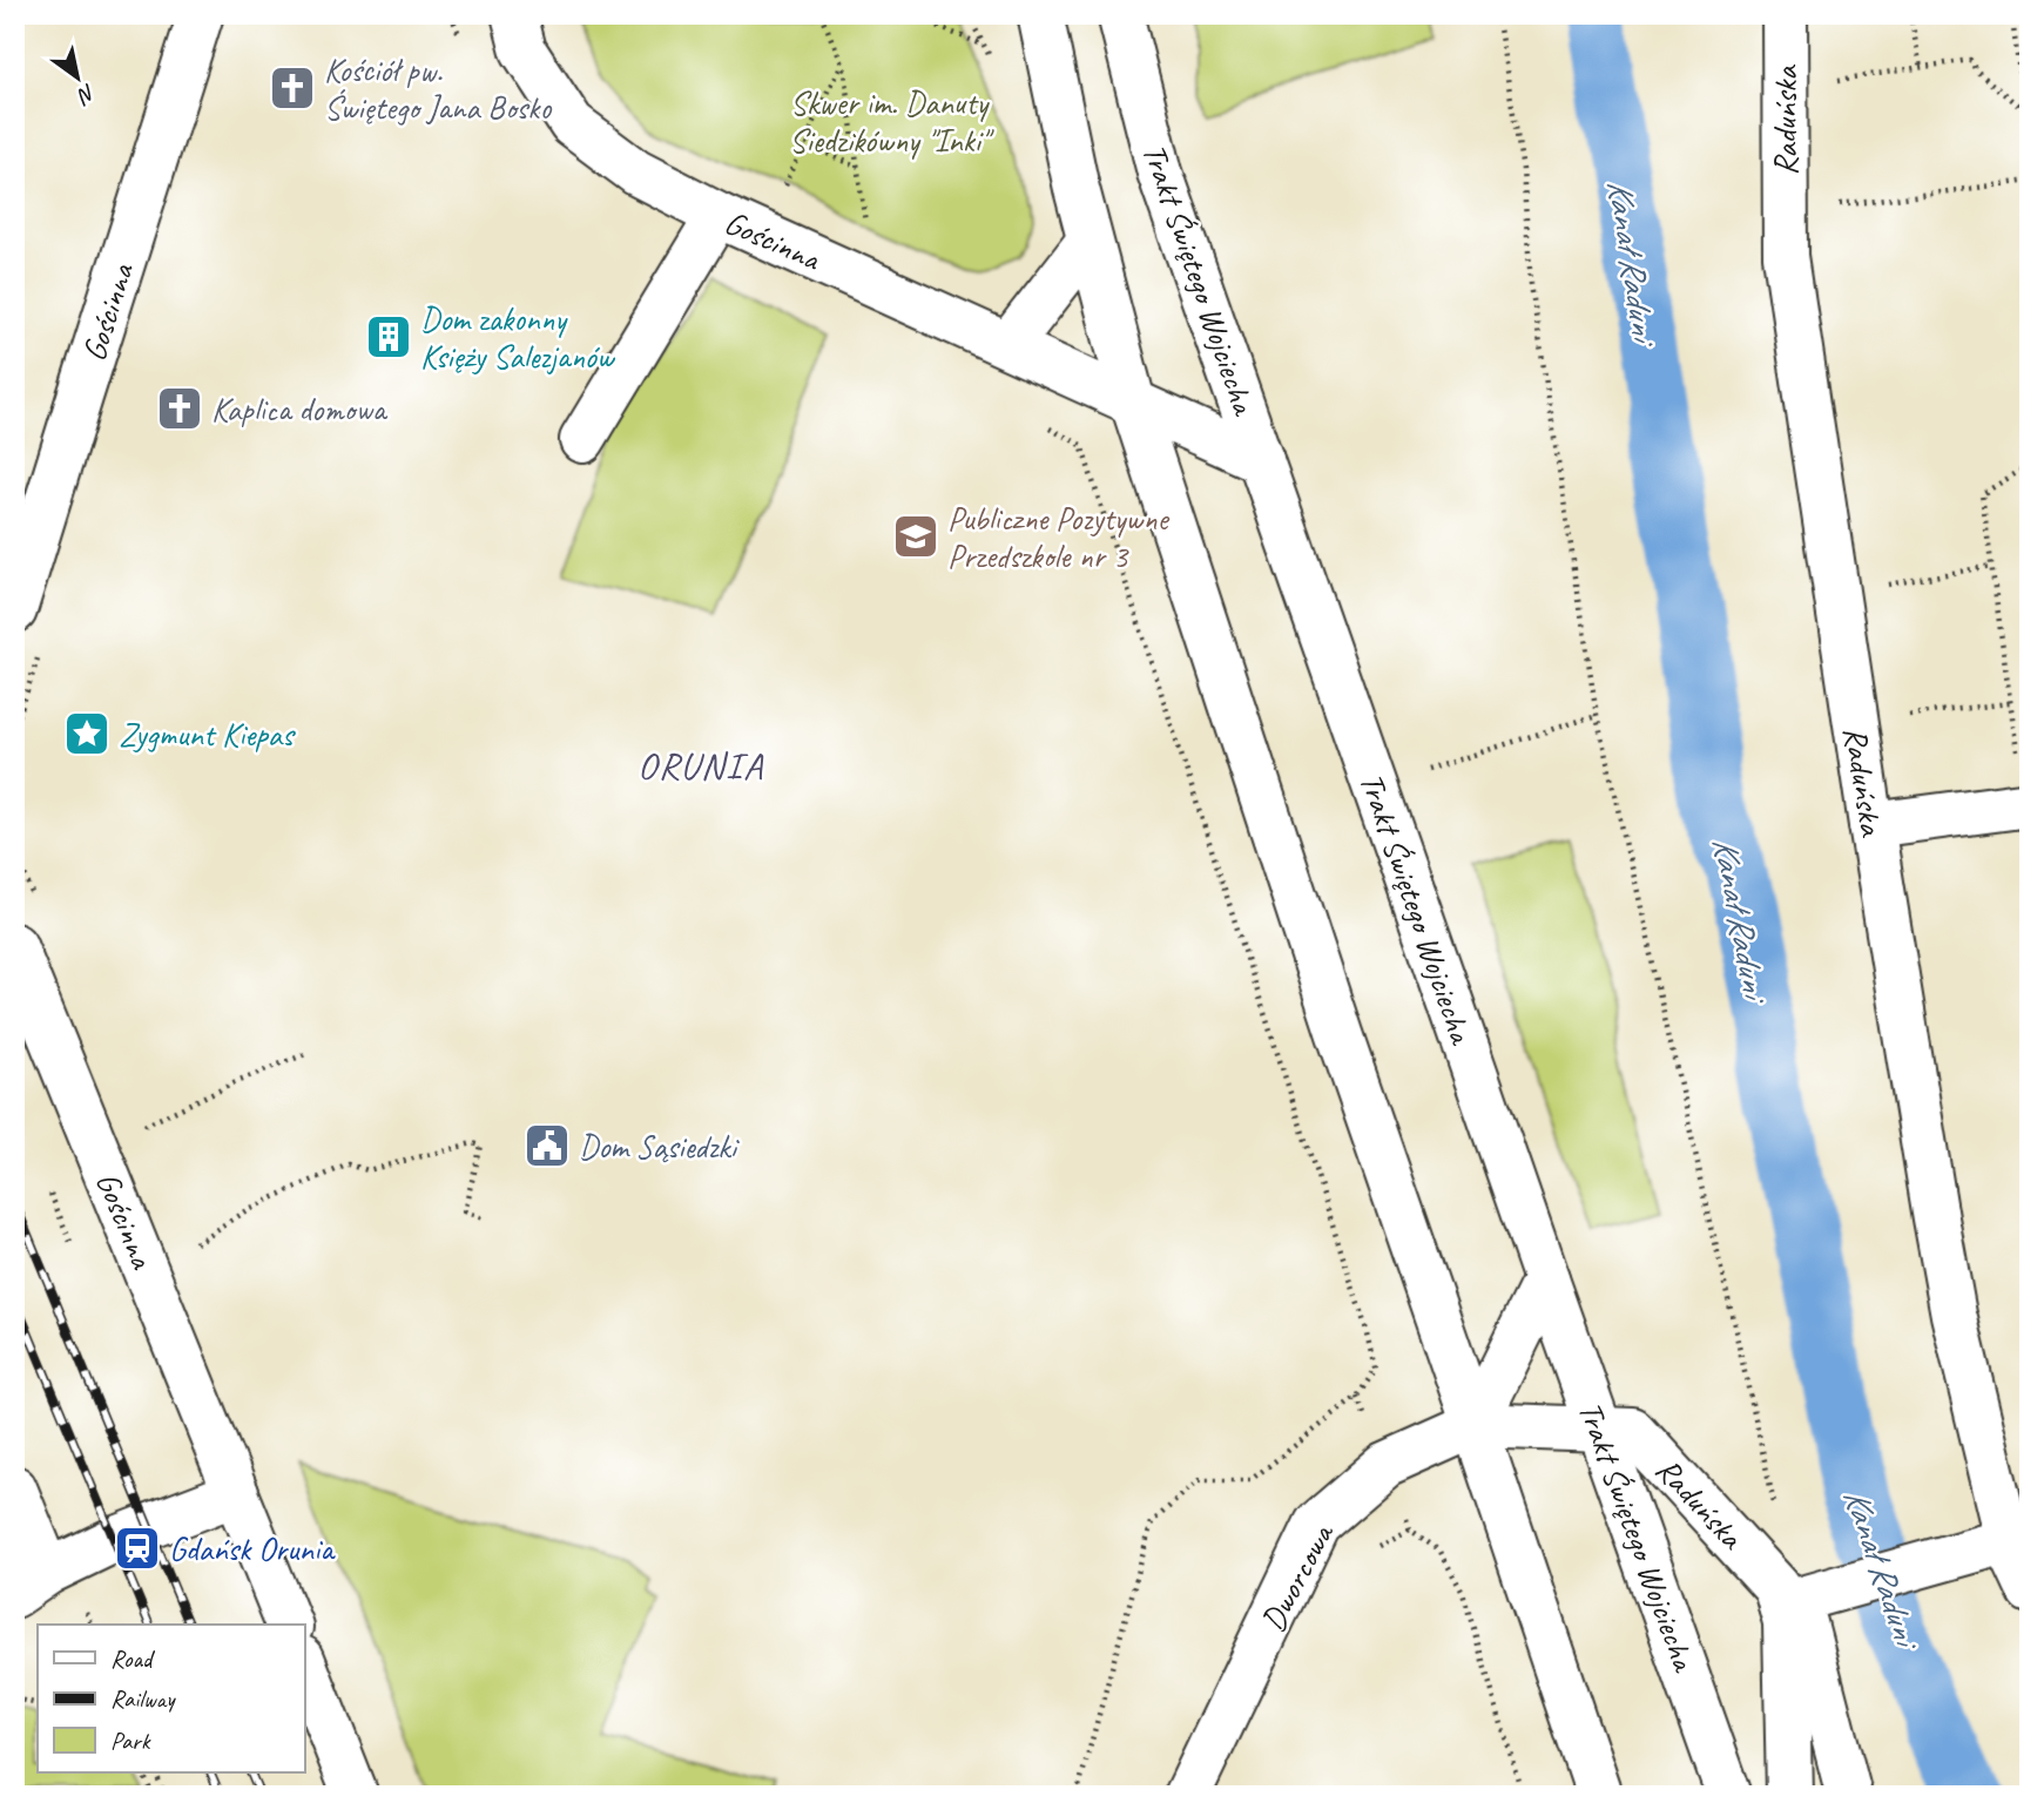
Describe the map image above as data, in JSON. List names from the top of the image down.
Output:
{
  "streets": {
    "street": [
      "Raduńska",
      "Gościnna",
      "Trakt Świętego Wojciecha",
      "Dworcowa"
    ]
  },
  "crossings": [
    ["Raduńska", "Trakt Świętego Wojciecha"],
    ["Raduńska", "Dworcowa"],
    ["Gościnna", "Trakt Świętego Wojciecha"],
    ["Trakt Świętego Wojciecha", "Dworcowa"]
  ],
  "districts": ["ORUNIA"],
  "water": ["Kanał Raduni"],
  "parks": ["Skwer im. Danuty Siedzikówny \"Inki\""],
  "places": {
    "church": ["Kościół pw. Świętego Jana Bosko", "Kaplica domowa"],
    "building": ["Dom zakonny Księży Salezjanów"],
    "school or university": ["Publiczne Pozytywne Przedszkole nr 3"],
    "place": ["Zygmunt Kiepas"],
    "public building": ["Dom Sąsiedzki"],
    "station": ["Gdańsk Orunia"]
  },
  "legend": ["Road", "Railway", "Park"],
  "north": "bottom right"
}
